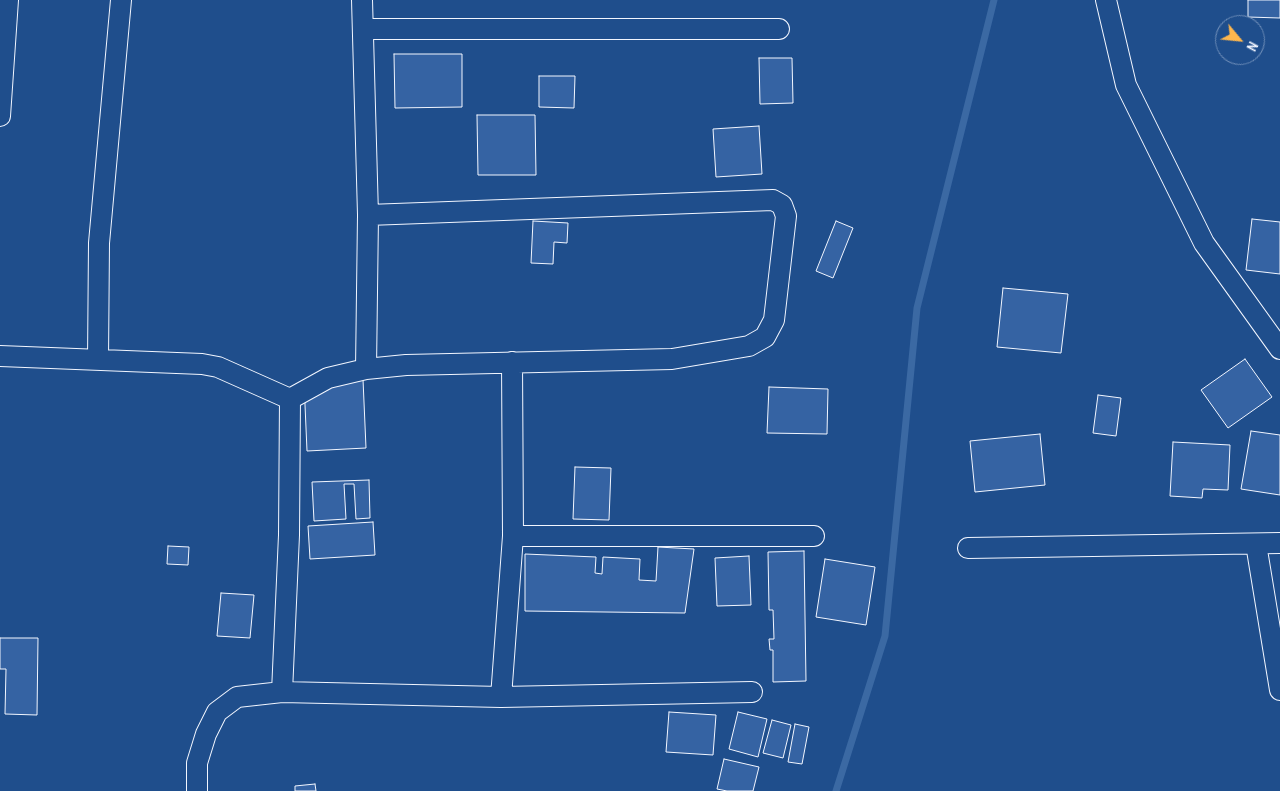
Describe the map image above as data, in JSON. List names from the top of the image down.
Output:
{
  "north": "bottom right"
}
